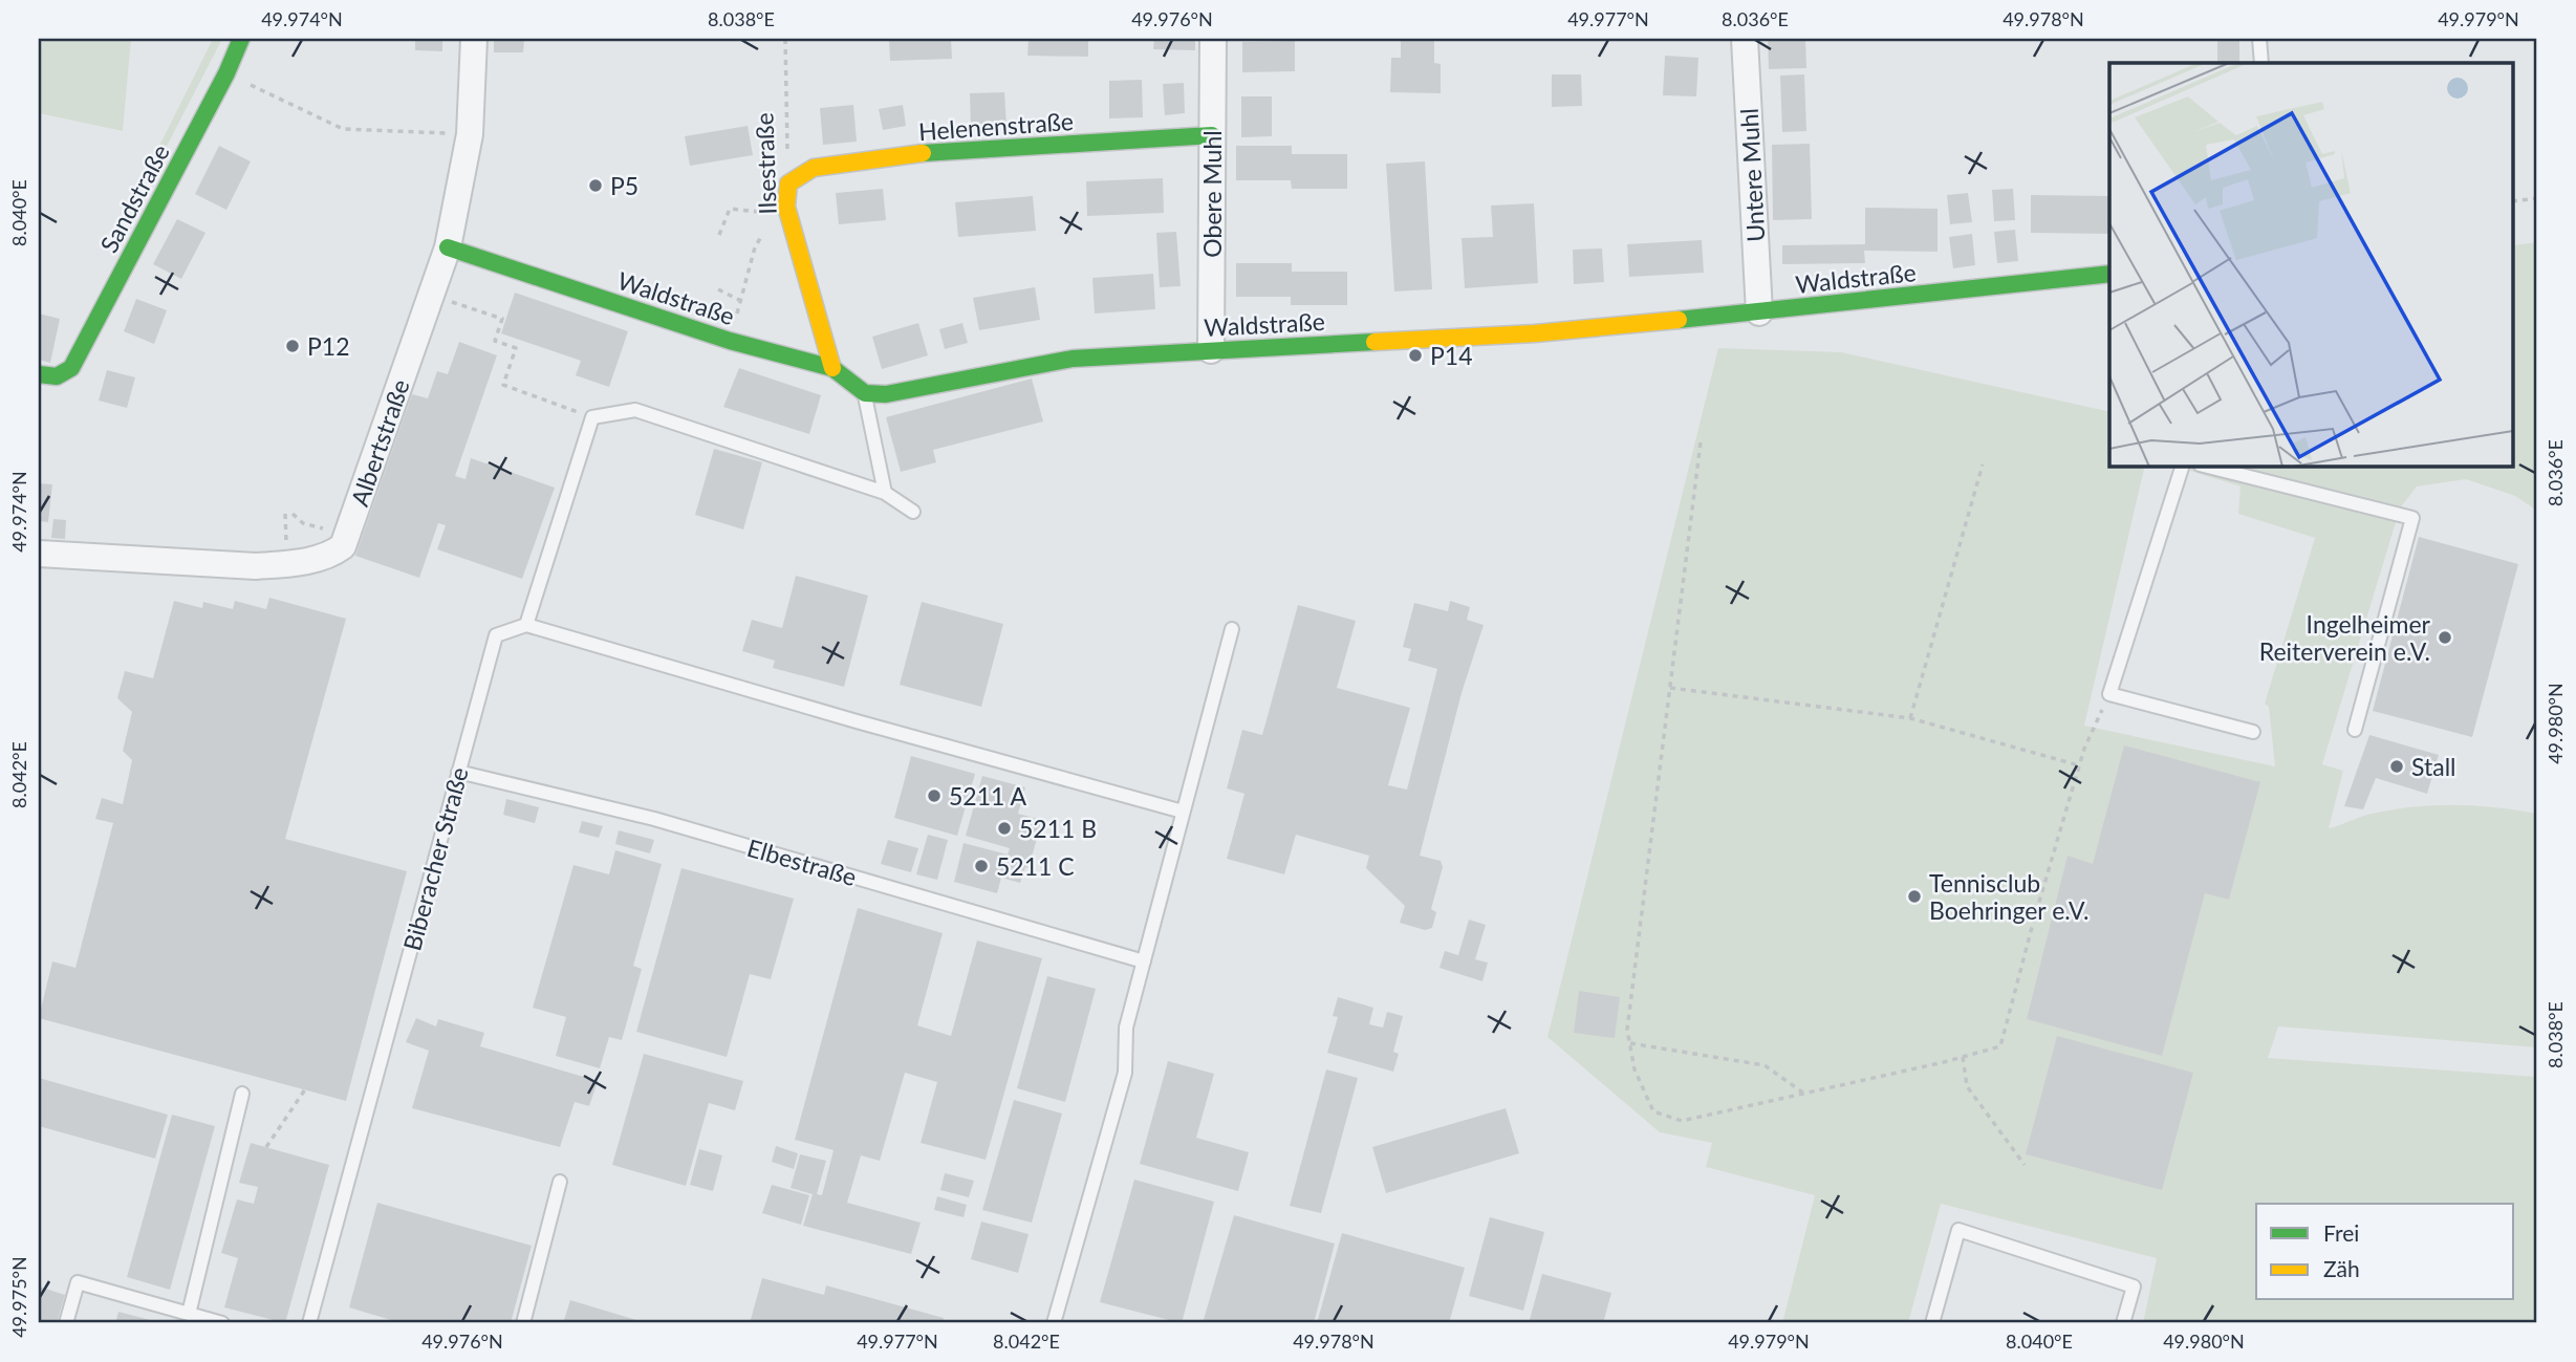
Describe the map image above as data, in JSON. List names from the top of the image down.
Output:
{
  "streets": {
    "street": [
      "Helenenstraße",
      "Ilsestraße",
      "Untere Muhl",
      "Obere Muhl",
      "Sandstraße",
      "Waldstraße",
      "Albertstraße"
    ],
    "lane": ["Biberacher Straße", "Elbestraße"]
  },
  "crossings": [
    ["Helenenstraße", "Ilsestraße"],
    ["Helenenstraße", "Obere Muhl"],
    ["Ilsestraße", "Waldstraße"],
    ["Untere Muhl", "Waldstraße"],
    ["Obere Muhl", "Waldstraße"],
    ["Waldstraße", "Albertstraße"],
    ["Biberacher Straße", "Elbestraße"]
  ],
  "places": [
    "P5",
    "P12",
    "P14",
    "Ingelheimer Reiterverein e.V.",
    "Stall",
    "5211 A",
    "5211 B",
    "5211 C",
    "Tennisclub Boehringer e.V."
  ],
  "legend": ["Frei", "Zäh"],
  "coordinates": [
    "49.974°N",
    "8.038°E",
    "49.976°N",
    "49.977°N",
    "8.036°E",
    "49.978°N",
    "49.979°N",
    "8.040°E",
    "49.980°N",
    "8.042°E",
    "49.975°N"
  ]
}
